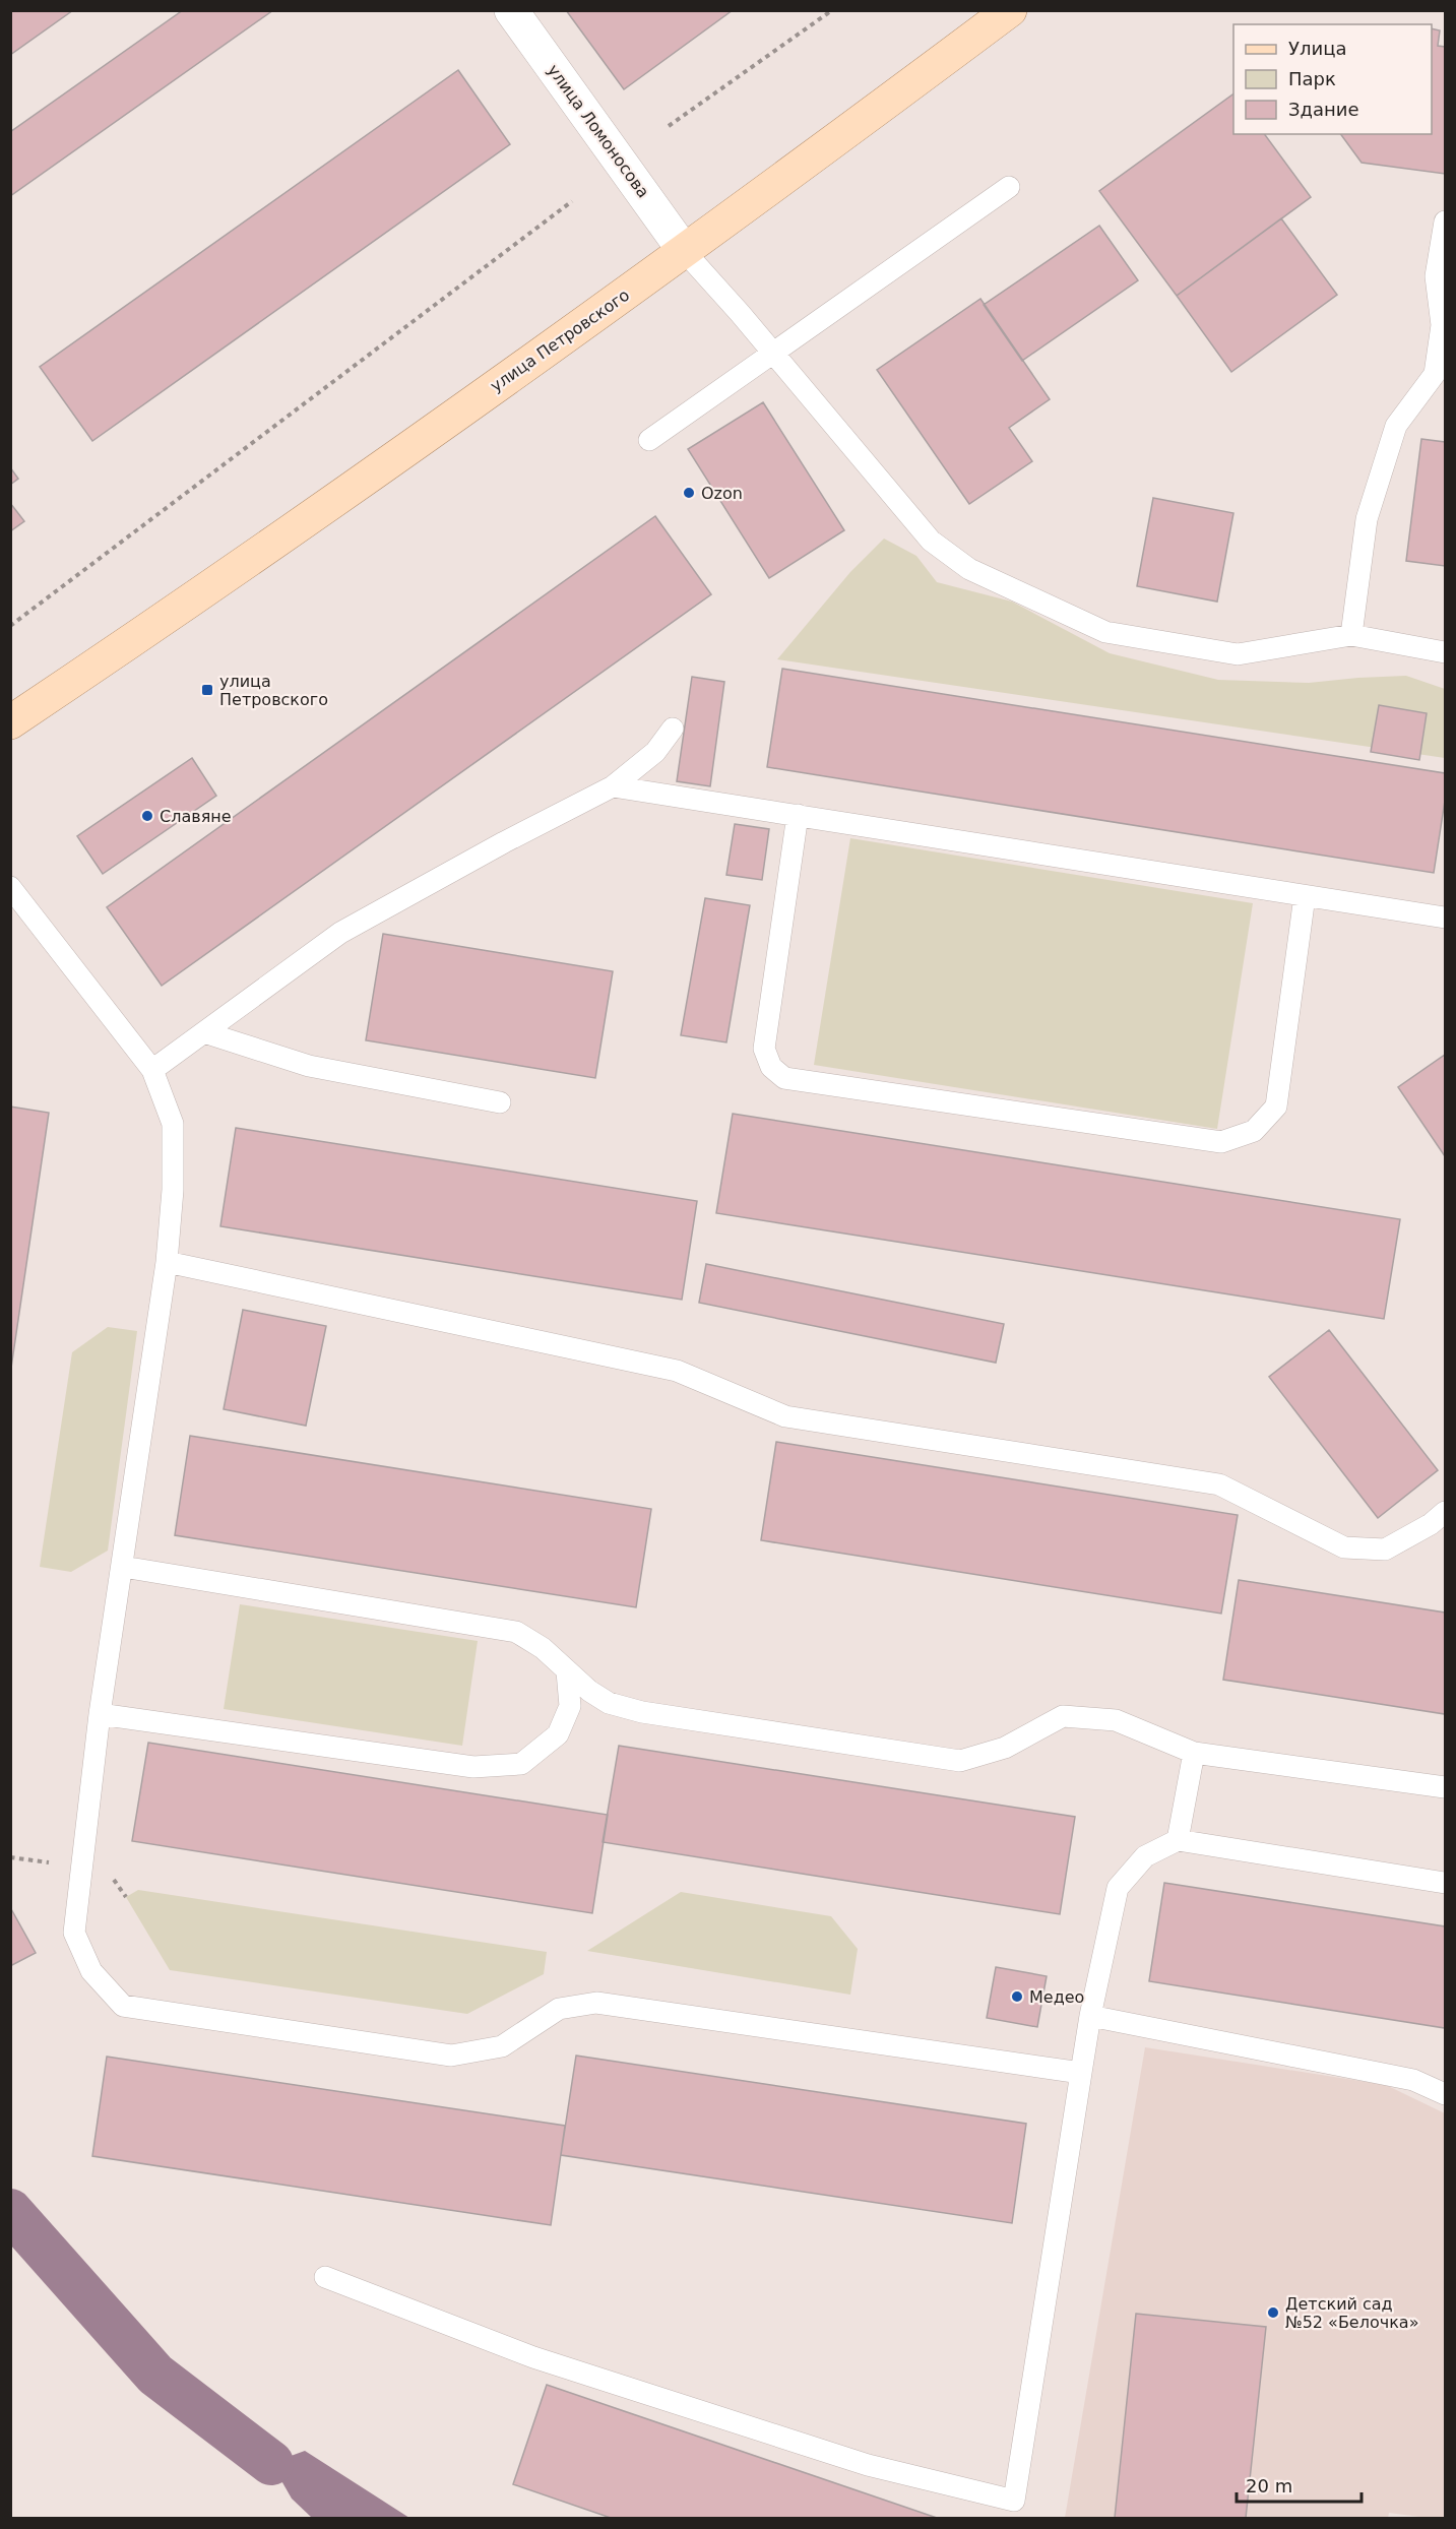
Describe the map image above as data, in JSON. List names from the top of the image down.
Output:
{
  "streets": {
    "main road": ["улица Петровского"],
    "street": ["улица Ломоносова"]
  },
  "crossings": [
    ["улица Ломоносова", "улица Петровского"]
  ],
  "places": {
    "other": [
      "Ozon",
      "Славяне",
      "Медео",
      "Детский сад №52 «Белочка»"
    ],
    "transit": ["улица Петровского"]
  },
  "legend": ["Улица", "Парк", "Здание"],
  "scale_bar": "20 m"
}
